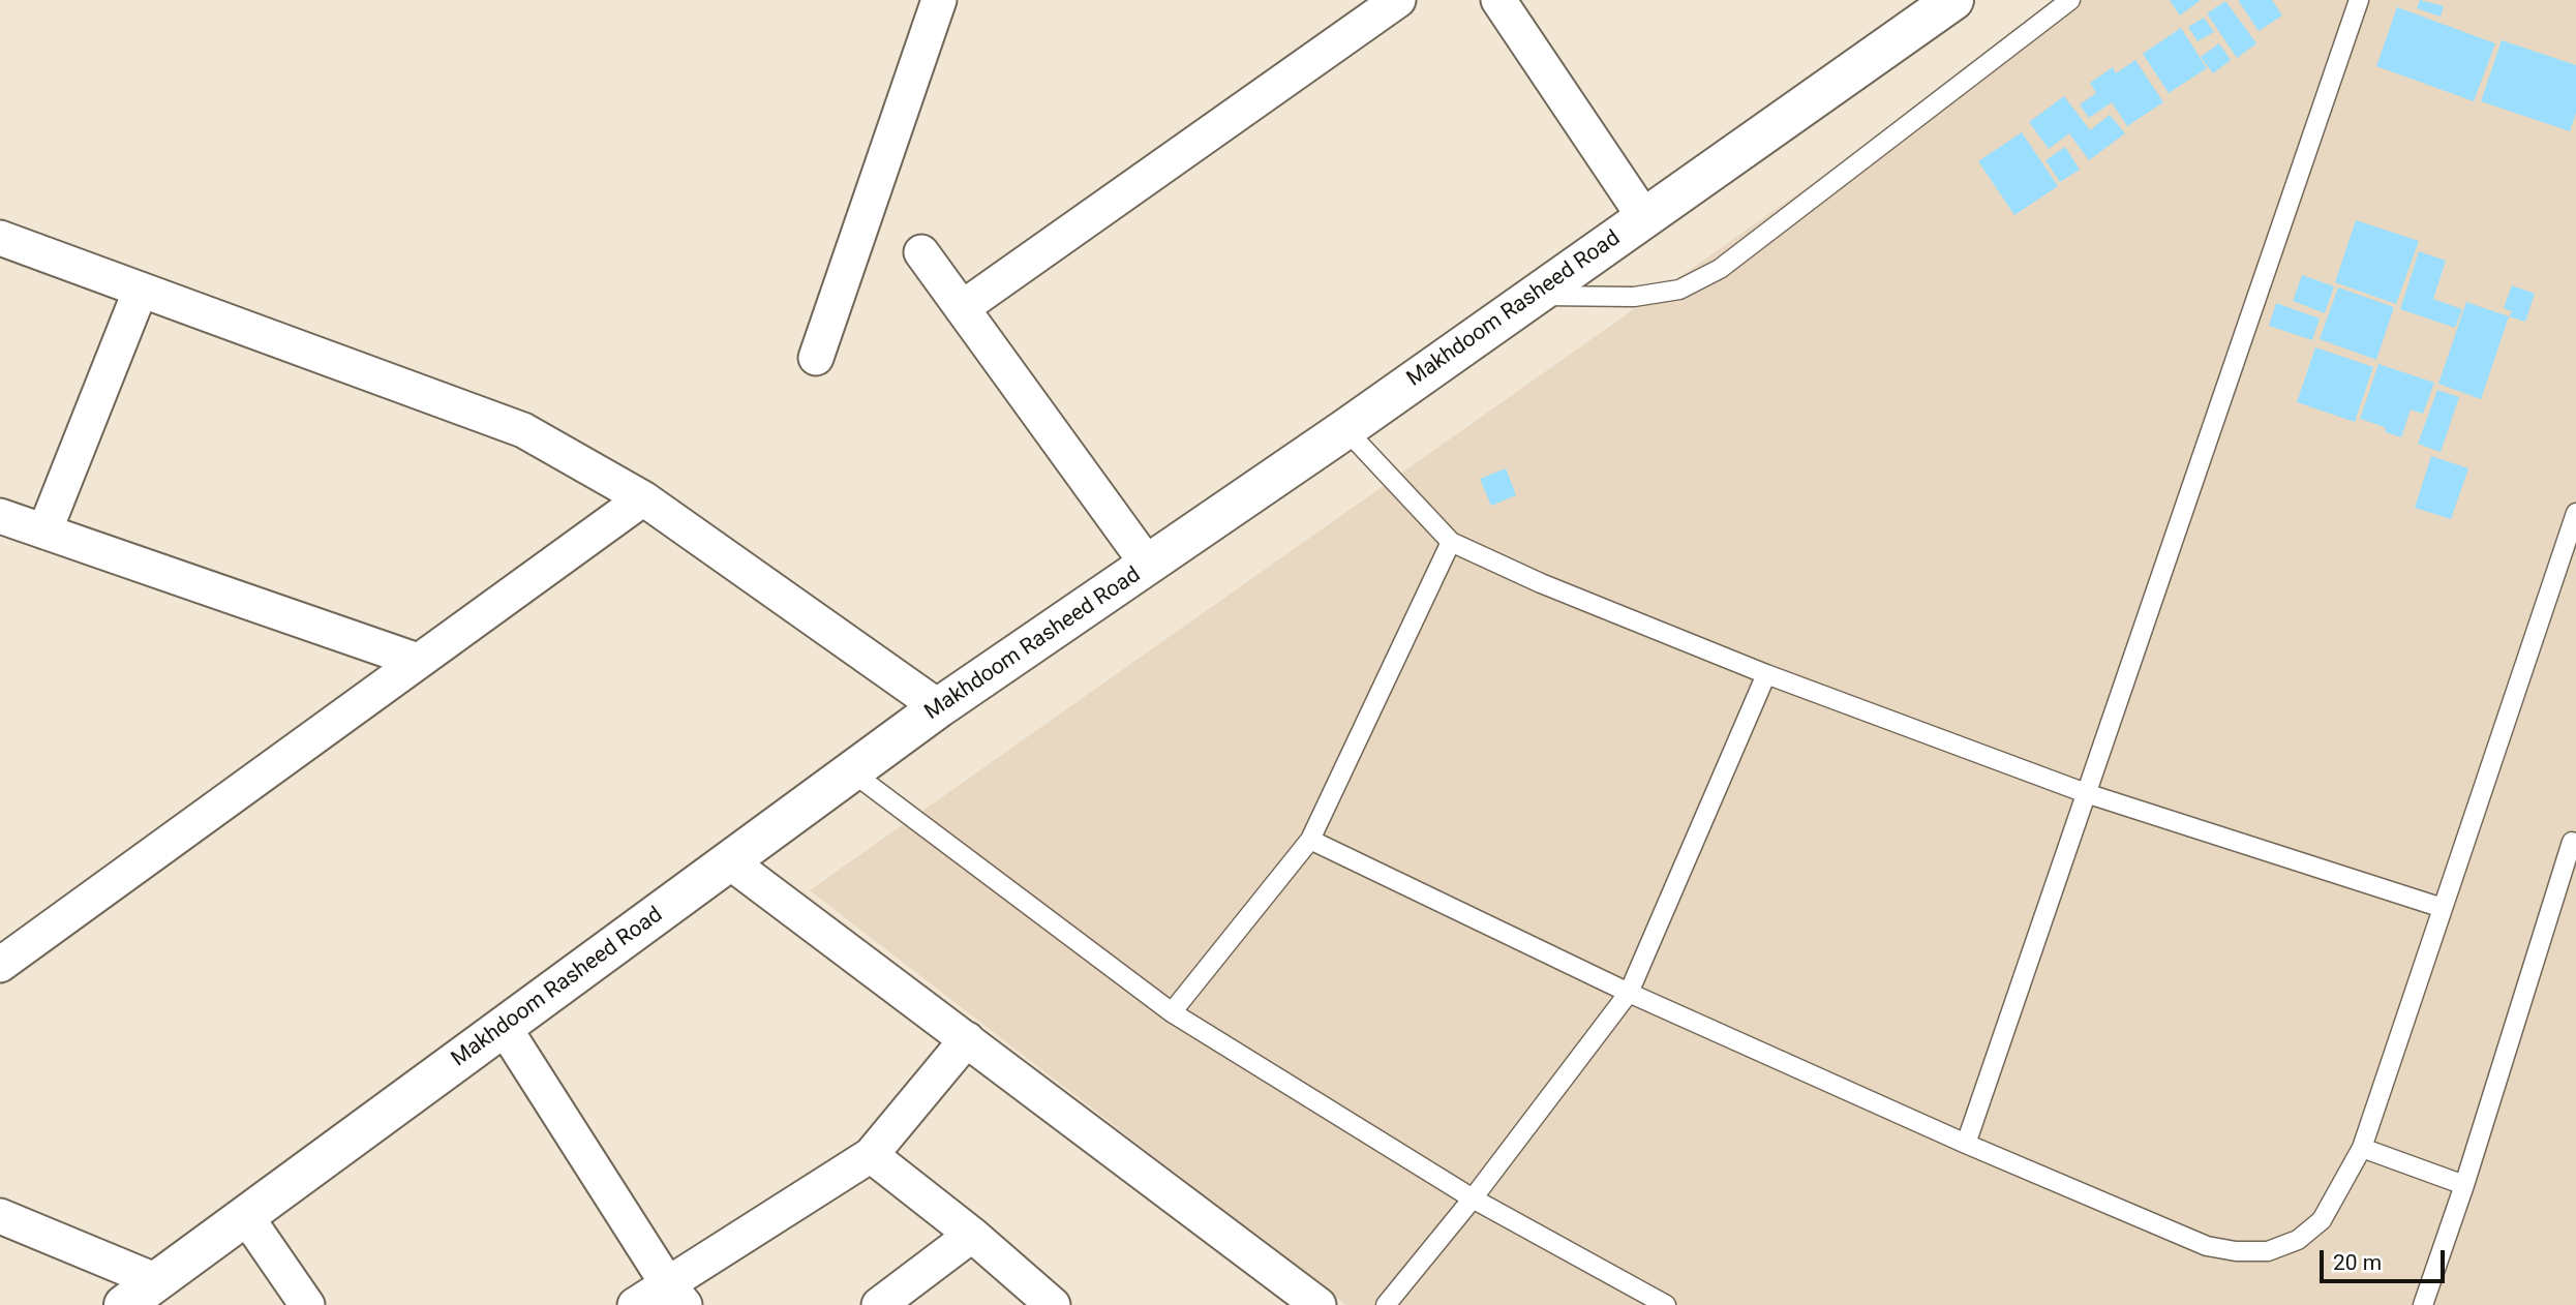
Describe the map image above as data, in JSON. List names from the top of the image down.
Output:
{
  "streets": {
    "main road": ["Makhdoom Rasheed Road"]
  },
  "scale_bar": "20 m"
}
